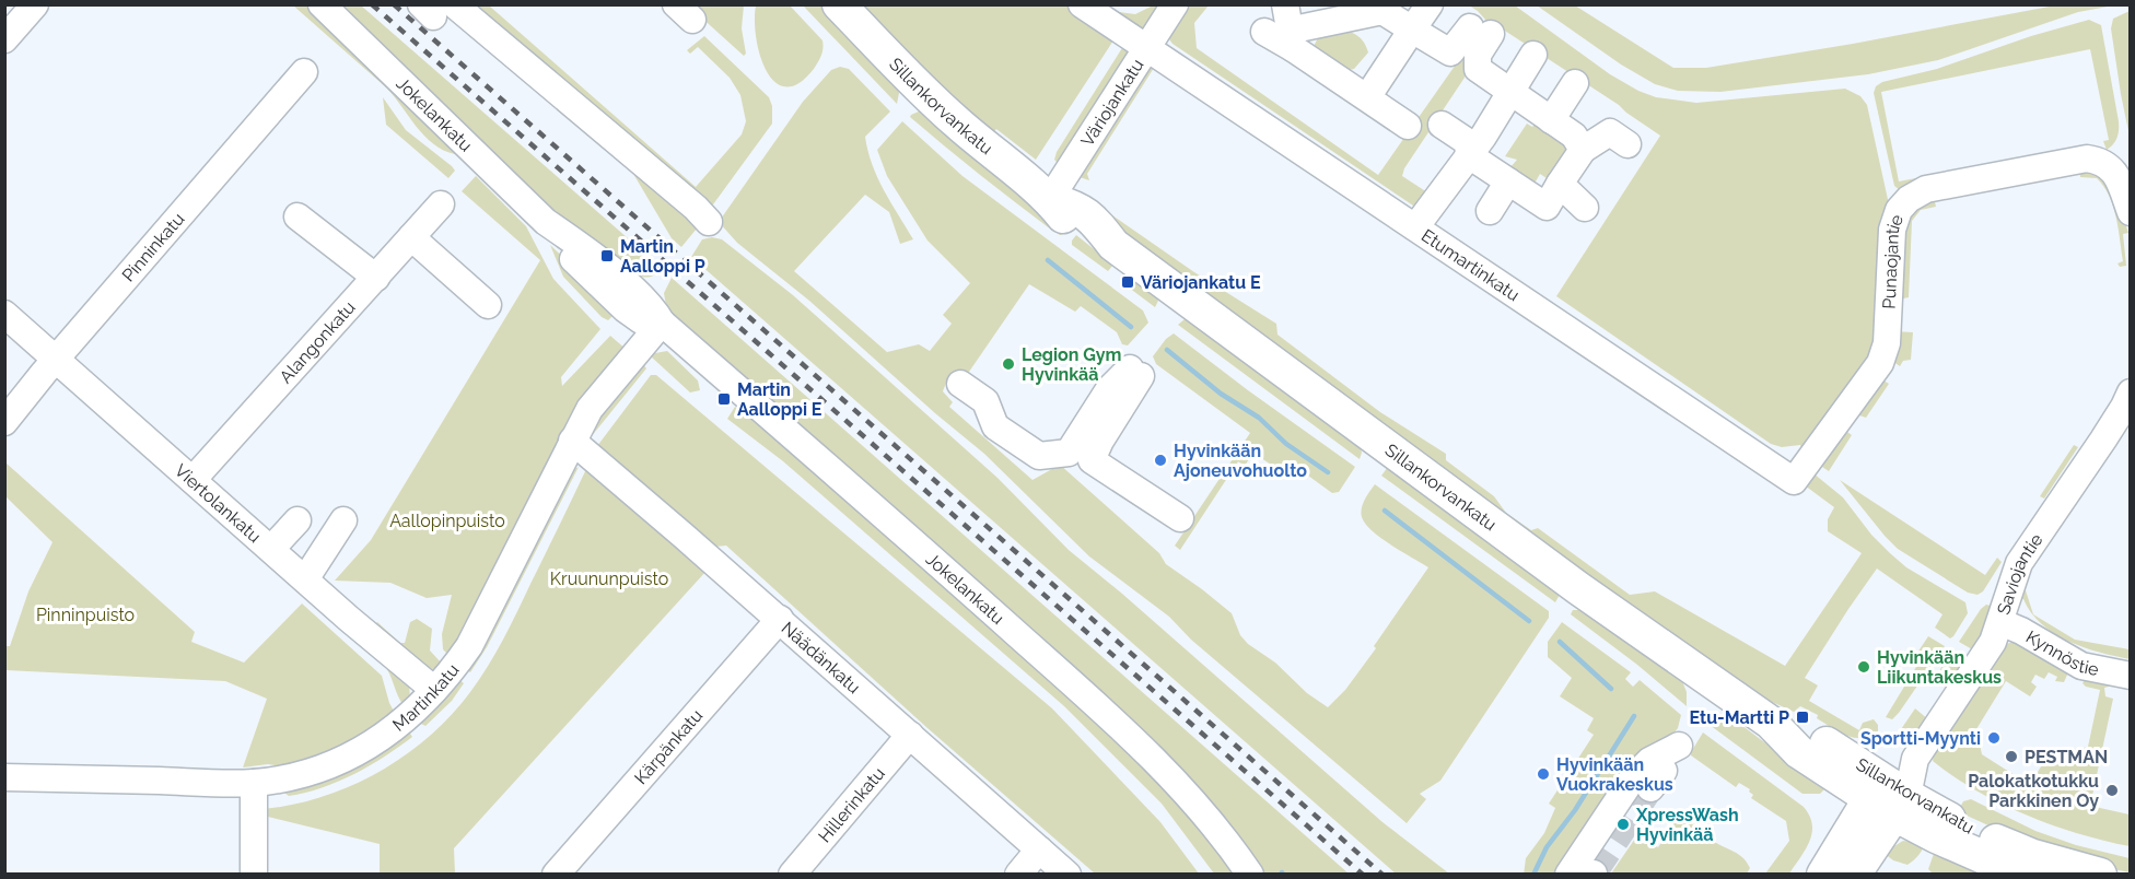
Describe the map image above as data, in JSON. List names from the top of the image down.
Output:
{
  "streets": {
    "main road": ["Sillankorvankatu"],
    "street": [
      "Väriojankatu",
      "Jokelankatu",
      "Pinninkatu",
      "Punaojantie",
      "Etumartinkatu",
      "Alangonkatu",
      "Viertolankatu",
      "Saviojantie",
      "Kynnöstie",
      "Näädänkatu",
      "Martinkatu",
      "Kärpänkatu",
      "Hillerinkatu"
    ]
  },
  "crossings": [
    ["Väriojankatu", "Sillankorvankatu"],
    ["Väriojankatu", "Etumartinkatu"],
    ["Sillankorvankatu", "Saviojantie"],
    ["Jokelankatu", "Martinkatu"],
    ["Pinninkatu", "Viertolankatu"],
    ["Punaojantie", "Etumartinkatu"],
    ["Alangonkatu", "Viertolankatu"],
    ["Viertolankatu", "Martinkatu"],
    ["Saviojantie", "Kynnöstie"],
    ["Näädänkatu", "Martinkatu"],
    ["Näädänkatu", "Kärpänkatu"],
    ["Näädänkatu", "Hillerinkatu"]
  ],
  "parks": ["Aallopinpuisto", "Kruununpuisto", "Pinninpuisto"],
  "places": {
    "transit": [
      "Martin Aalloppi P",
      "Väriojankatu E",
      "Martin Aalloppi E",
      "Etu-Martti P"
    ],
    "other": [
      "Legion Gym Hyvinkää",
      "Hyvinkään Ajoneuvohuolto",
      "Hyvinkään Liikuntakeskus",
      "Sportti-Myynti",
      "PESTMAN",
      "Hyvinkään Vuokrakeskus",
      "Palokatkotukku Parkkinen Oy",
      "XpressWash Hyvinkää"
    ]
  }
}
